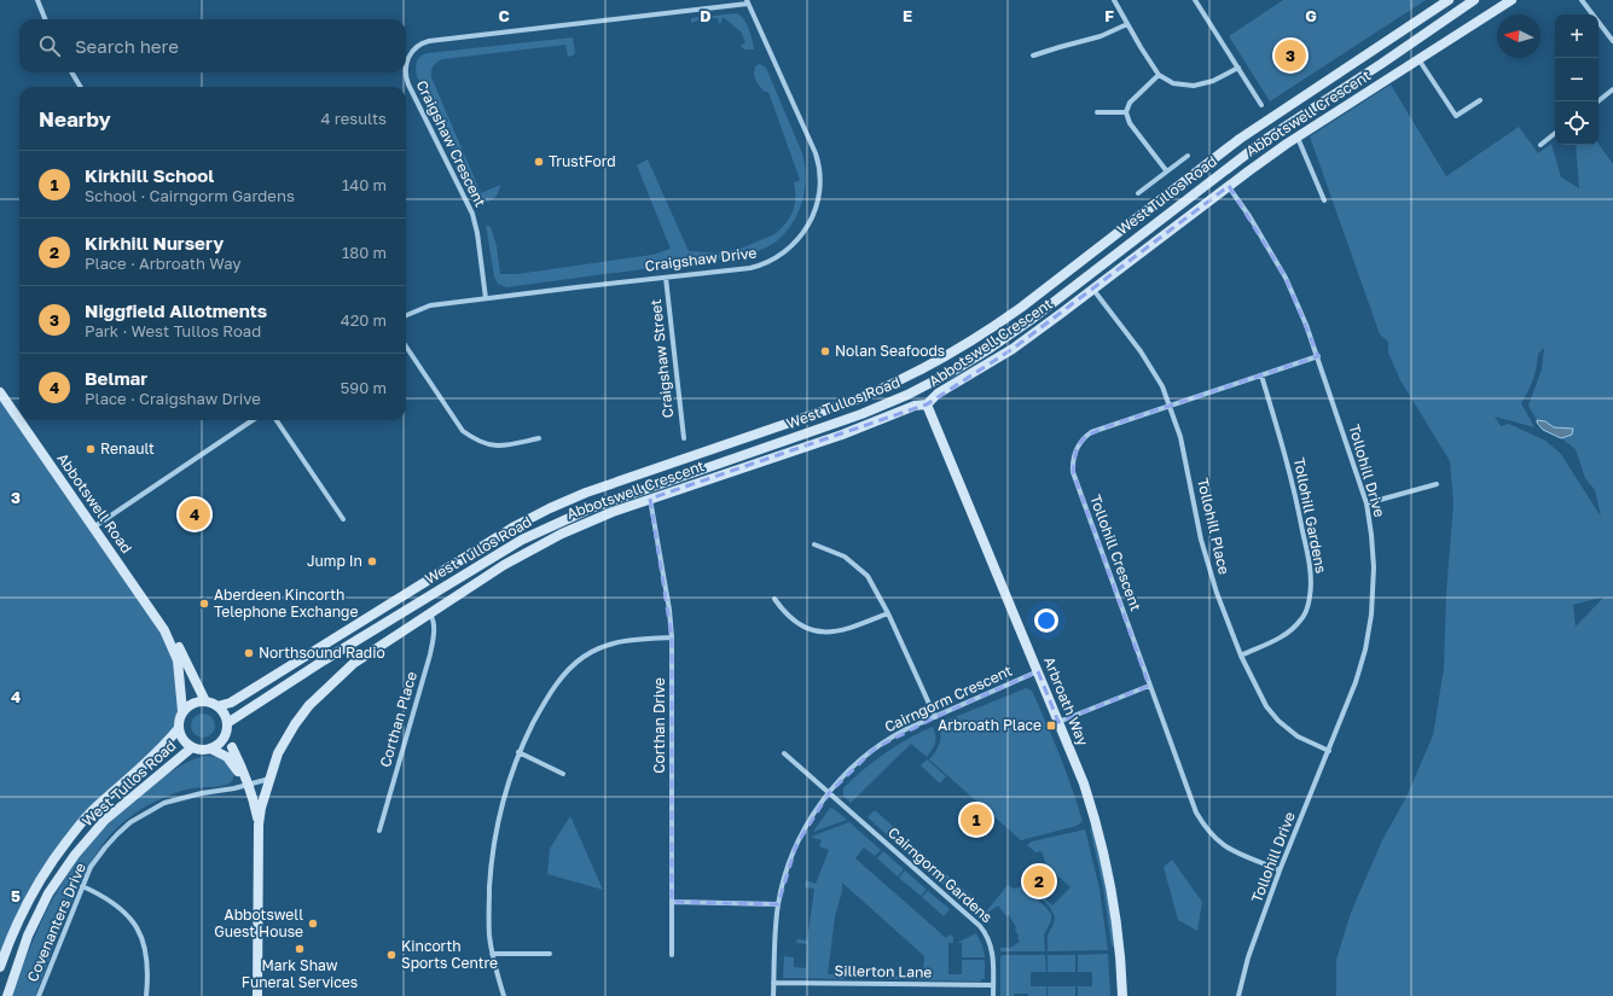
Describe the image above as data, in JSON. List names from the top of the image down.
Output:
{
  "streets": {
    "main road": [
      "Abbotswell Crescent",
      "West Tullos Road",
      "Abbotswell Road",
      "Arbroath Way"
    ],
    "street": [
      "Craigshaw Crescent",
      "Craigshaw Drive",
      "Craigshaw Street",
      "Tollohill Drive",
      "Tollohill Gardens",
      "Tollohill Place",
      "Tollohill Crescent",
      "Cairngorm Crescent",
      "Corthan Place",
      "Corthan Drive",
      "Cairngorm Gardens",
      "Covenanters Drive",
      "Sillerton Lane"
    ]
  },
  "crossings": [
    ["Abbotswell Crescent", "West Tullos Road"],
    ["Abbotswell Crescent", "Tollohill Drive"],
    ["Abbotswell Crescent", "Tollohill Place"],
    ["Abbotswell Crescent", "Arbroath Way"],
    ["Abbotswell Crescent", "Corthan Place"],
    ["Abbotswell Crescent", "Corthan Drive"],
    ["Abbotswell Crescent", "Covenanters Drive"],
    ["Craigshaw Crescent", "Craigshaw Drive"],
    ["Craigshaw Drive", "Craigshaw Street"],
    ["Tollohill Drive", "Tollohill Place"],
    ["Tollohill Drive", "Tollohill Crescent"],
    ["Tollohill Gardens", "Tollohill Place"],
    ["Tollohill Gardens", "Tollohill Crescent"],
    ["Tollohill Place", "Tollohill Crescent"],
    ["Cairngorm Crescent", "Arbroath Way"],
    ["Cairngorm Crescent", "Cairngorm Gardens"],
    ["Cairngorm Crescent", "Sillerton Lane"],
    ["Cairngorm Gardens", "Sillerton Lane"]
  ],
  "places": {
    "other": [
      "TrustFord",
      "Nolan Seafoods",
      "Renault",
      "Jump In",
      "Aberdeen Kincorth Telephone Exchange",
      "Northsound Radio",
      "Abbotswell Guest House",
      "Mark Shaw Funeral Services",
      "Kincorth Sports Centre"
    ],
    "transit": ["Arbroath Place"]
  },
  "north": "left",
  "page": {
    "map_buttons": ["+", "−"],
    "search": "Search here",
    "pins": [
      "3",
      "4",
      "1",
      "2"
    ],
    "heading": ["Nearby", "4 results"],
    "list": [
      {
        "mark": "1",
        "name": "Kirkhill School",
        "note": "School · Cairngorm Gardens",
        "value": "140 m"
      },
      {
        "mark": "2",
        "name": "Kirkhill Nursery",
        "note": "Place · Arbroath Way",
        "value": "180 m"
      },
      {
        "mark": "3",
        "name": "Niggfield Allotments",
        "note": "Park · West Tullos Road",
        "value": "420 m"
      },
      {
        "mark": "4",
        "name": "Belmar",
        "note": "Place · Craigshaw Drive",
        "value": "590 m"
      }
    ]
  },
  "grid": {
    "columns": [
      "C",
      "D",
      "E",
      "F",
      "G"
    ],
    "rows": ["3", "4", "5"]
  }
}
